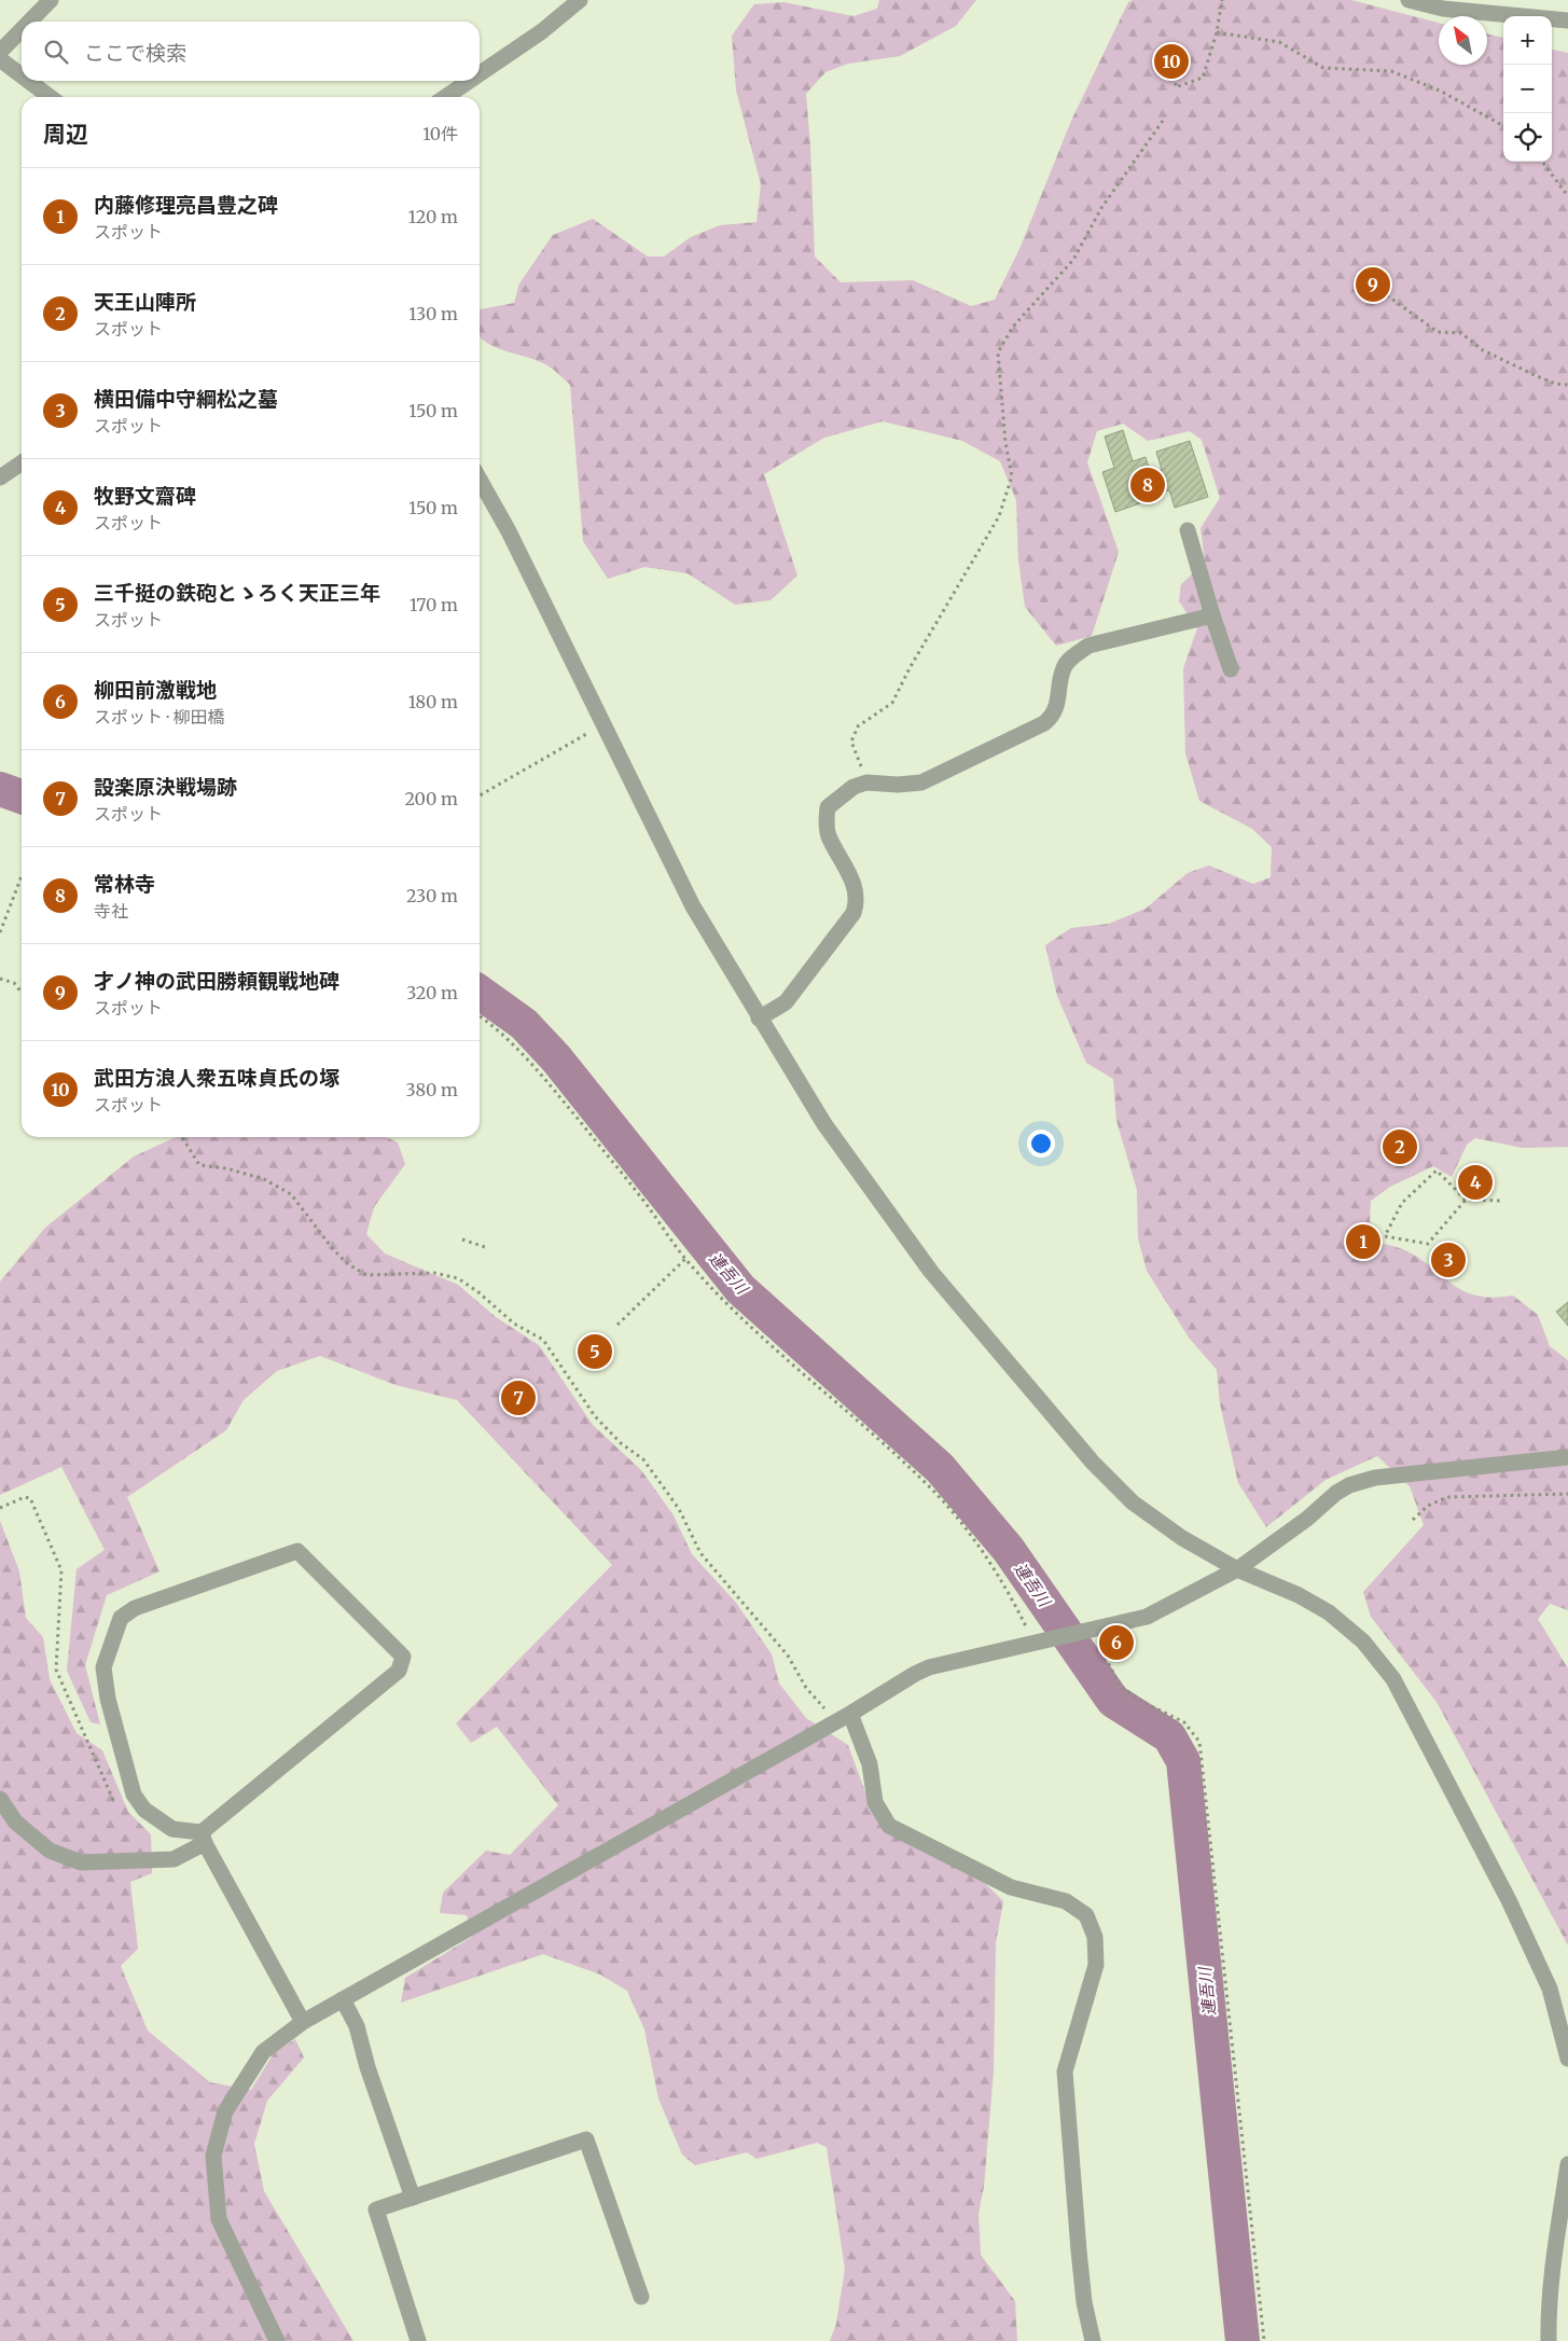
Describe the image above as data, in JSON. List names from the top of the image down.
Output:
{
  "water": ["連吾川"],
  "north": "top left",
  "page": {
    "map_buttons": ["+", "−"],
    "search": "ここで検索",
    "pins": [
      "10",
      "9",
      "8",
      "2",
      "4",
      "1",
      "3",
      "5",
      "7",
      "6"
    ],
    "heading": ["周辺", "10件"],
    "list": [
      {
        "mark": "1",
        "name": "内藤修理亮昌豊之碑",
        "note": "スポット",
        "value": "120 m"
      },
      {
        "mark": "2",
        "name": "天王山陣所",
        "note": "スポット",
        "value": "130 m"
      },
      {
        "mark": "3",
        "name": "横田備中守綱松之墓",
        "note": "スポット",
        "value": "150 m"
      },
      {
        "mark": "4",
        "name": "牧野文齋碑",
        "note": "スポット",
        "value": "150 m"
      },
      {
        "mark": "5",
        "name": "三千挺の鉄砲とゝろく天正三年",
        "note": "スポット",
        "value": "170 m"
      },
      {
        "mark": "6",
        "name": "柳田前激戦地",
        "note": "スポット · 柳田橋",
        "value": "180 m"
      },
      {
        "mark": "7",
        "name": "設楽原決戦場跡",
        "note": "スポット",
        "value": "200 m"
      },
      {
        "mark": "8",
        "name": "常林寺",
        "note": "寺社",
        "value": "230 m"
      },
      {
        "mark": "9",
        "name": "才ノ神の武田勝頼観戦地碑",
        "note": "スポット",
        "value": "320 m"
      },
      {
        "mark": "10",
        "name": "武田方浪人衆五味貞氏の塚",
        "note": "スポット",
        "value": "380 m"
      }
    ]
  }
}
